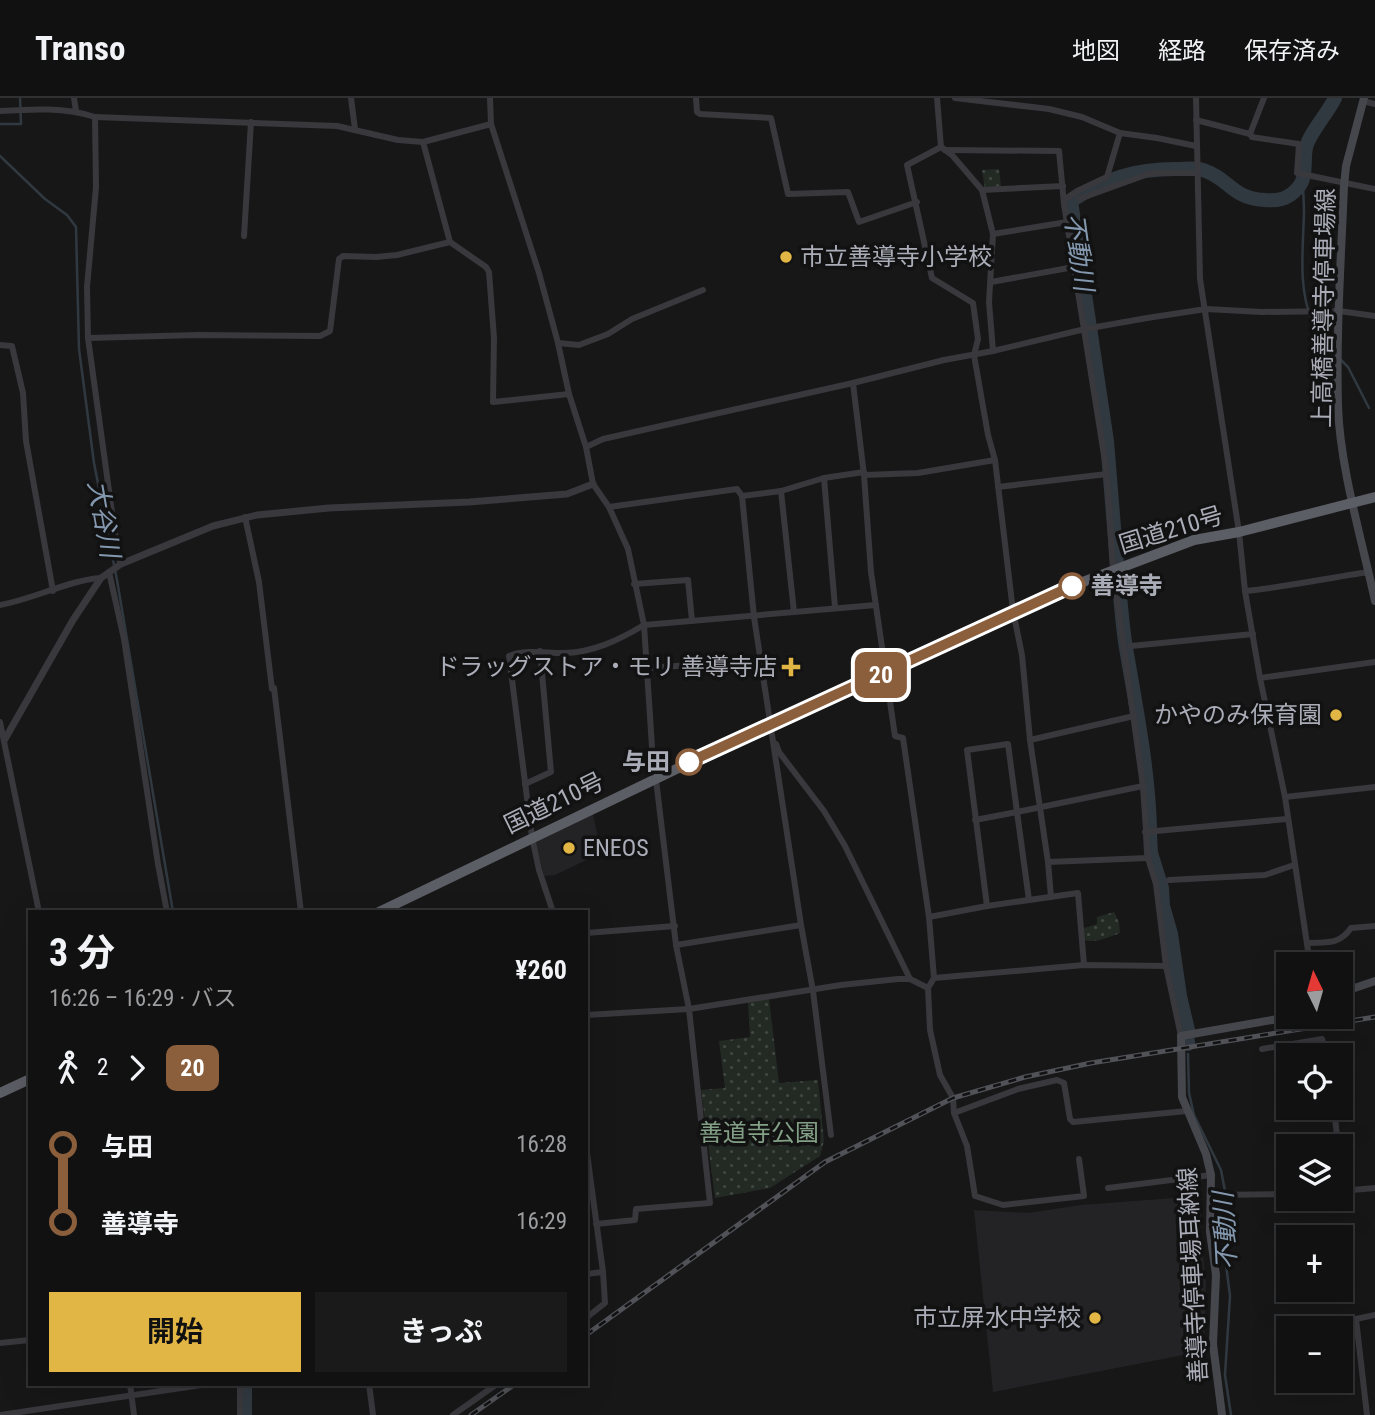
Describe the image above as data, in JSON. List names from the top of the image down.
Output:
{
  "streets": {
    "highway": ["国道210号"],
    "main road": ["上高橋善導寺停車場線", "善導寺停車場耳納線"]
  },
  "crossings": [
    ["上高橋善導寺停車場線", "国道210号"]
  ],
  "water": ["不動川", "大谷川"],
  "parks": ["善道寺公園"],
  "places": {
    "other": [
      "市立善導寺小学校",
      "善導寺",
      "かやのみ保育園",
      "与田",
      "ENEOS",
      "市立屏水中学校"
    ],
    "health": ["ドラッグストア・モリ 善導寺店"]
  },
  "lines": ["bus line 20"],
  "north": "top",
  "page": {
    "header": "Transo",
    "nav": ["地図", "経路", "保存済み"],
    "on_map": "20",
    "heading": ["3 分", "16:26 – 16:29 · バス", "¥260"],
    "map_buttons": ["+", "−"],
    "legs": ["2", "20"],
    "list": [
      {
        "name": "与田",
        "value": "16:28"
      },
      {
        "name": "善導寺",
        "value": "16:29"
      }
    ],
    "buttons": ["開始", "きっぷ"]
  }
}
